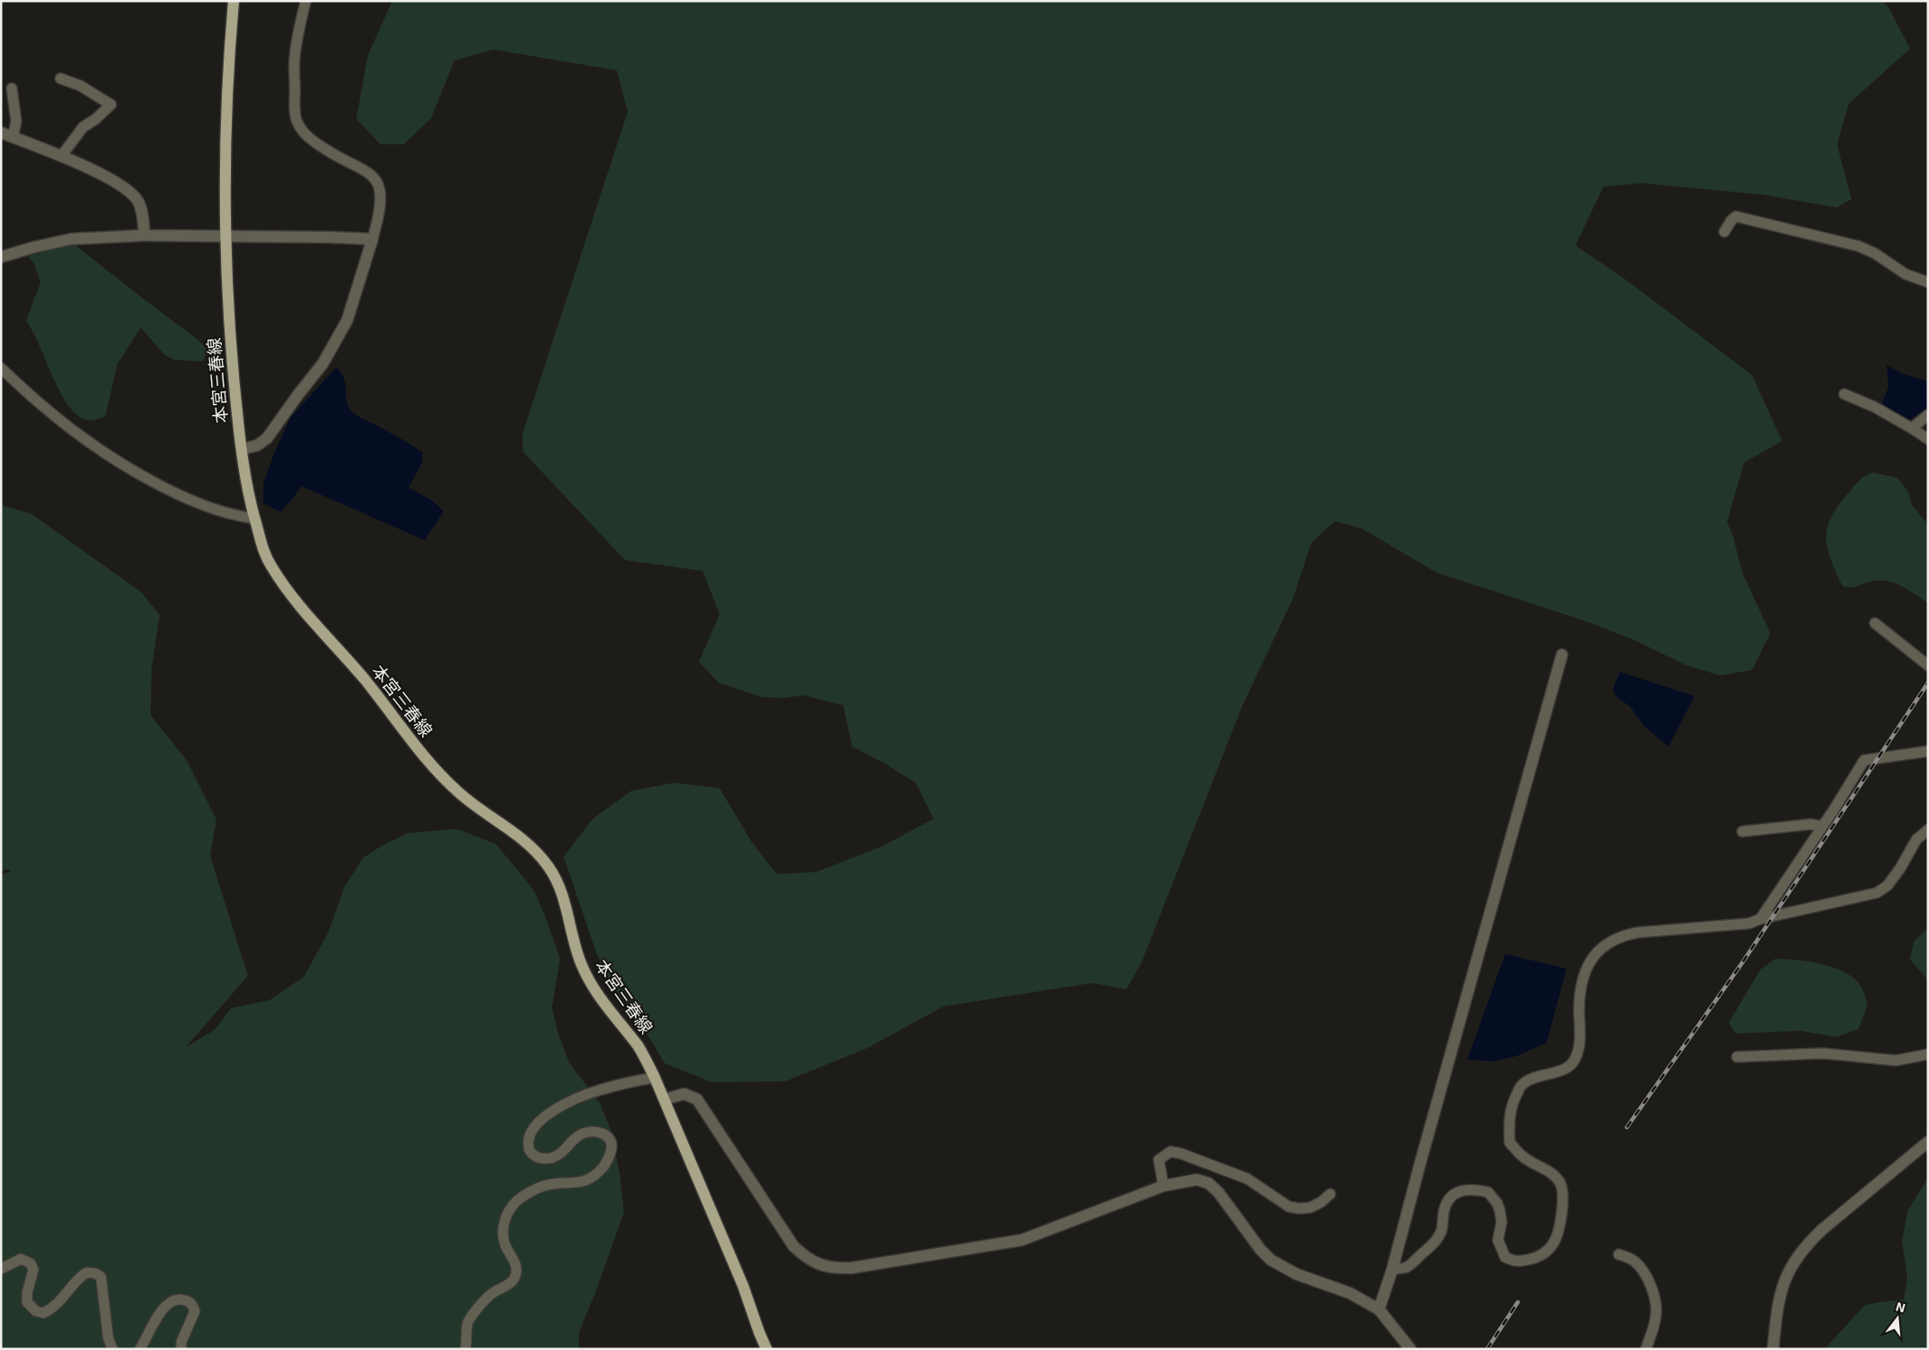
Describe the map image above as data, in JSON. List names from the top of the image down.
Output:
{
  "streets": {
    "main road": ["本宮三春線"]
  },
  "north": "top"
}
